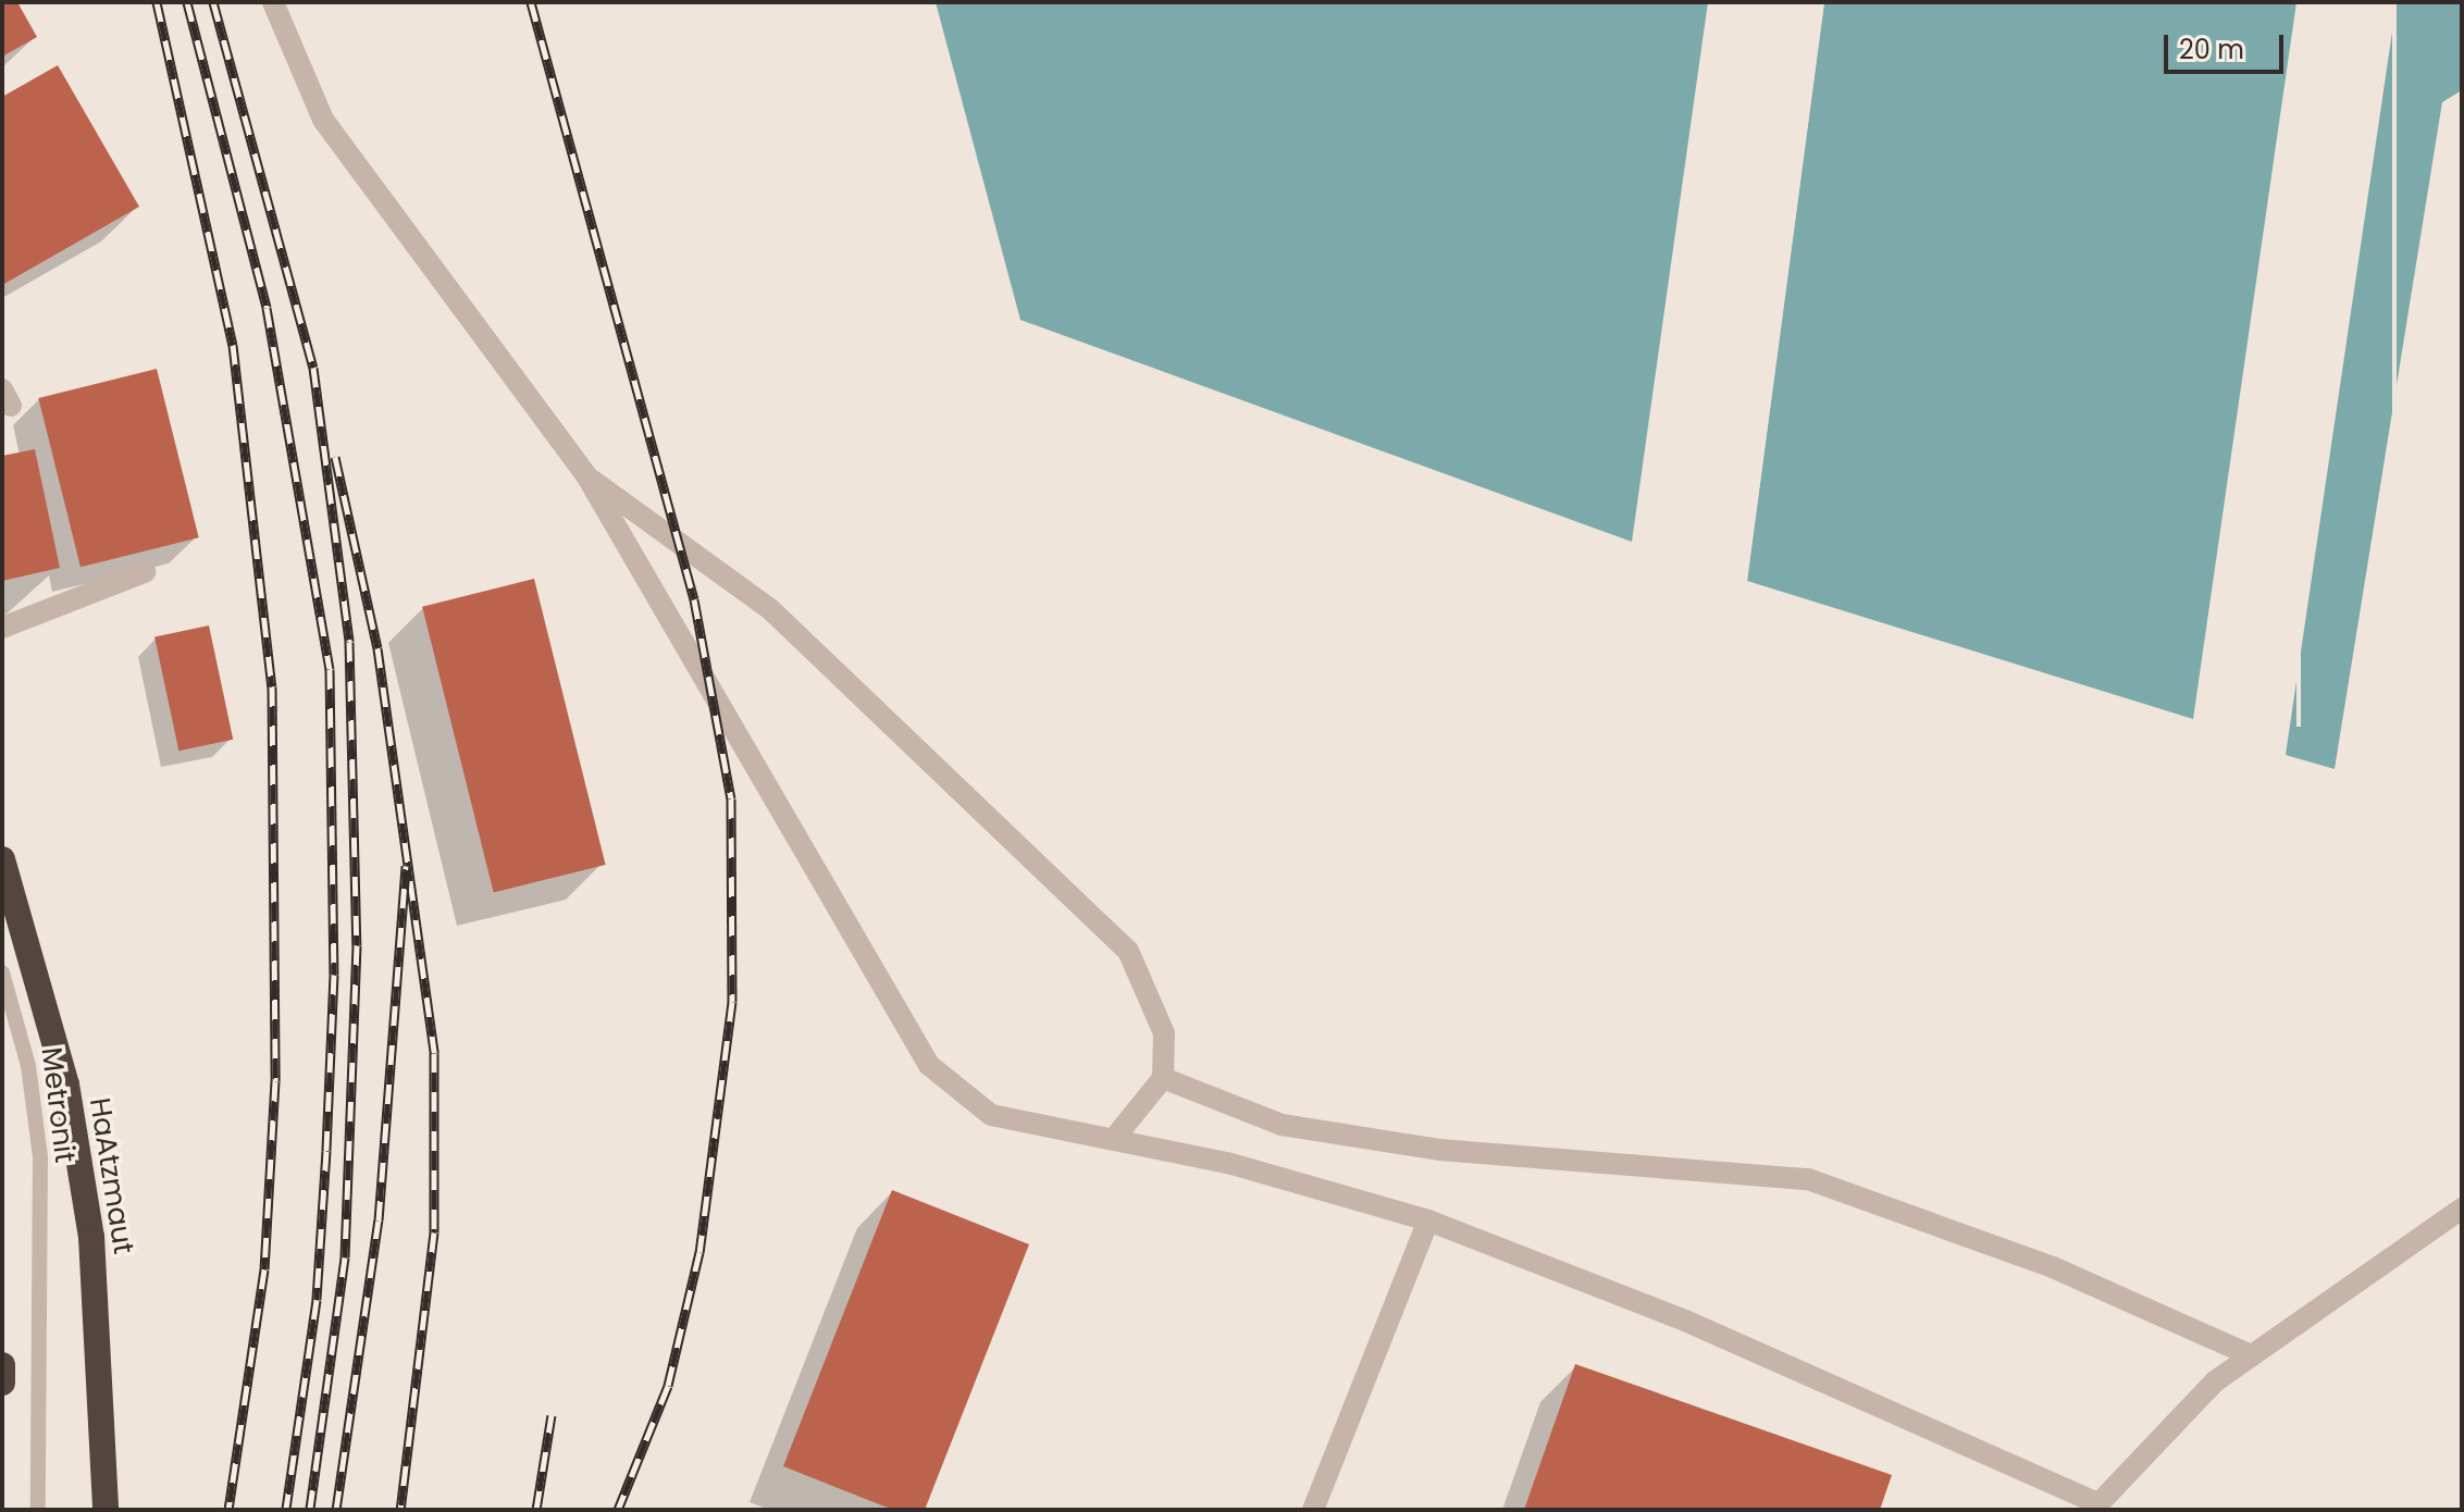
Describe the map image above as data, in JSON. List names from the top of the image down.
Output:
{
  "streets": {
    "highway": ["HaAtzmaut"],
    "lane": ["Metronit"]
  },
  "scale_bar": "20 m"
}
